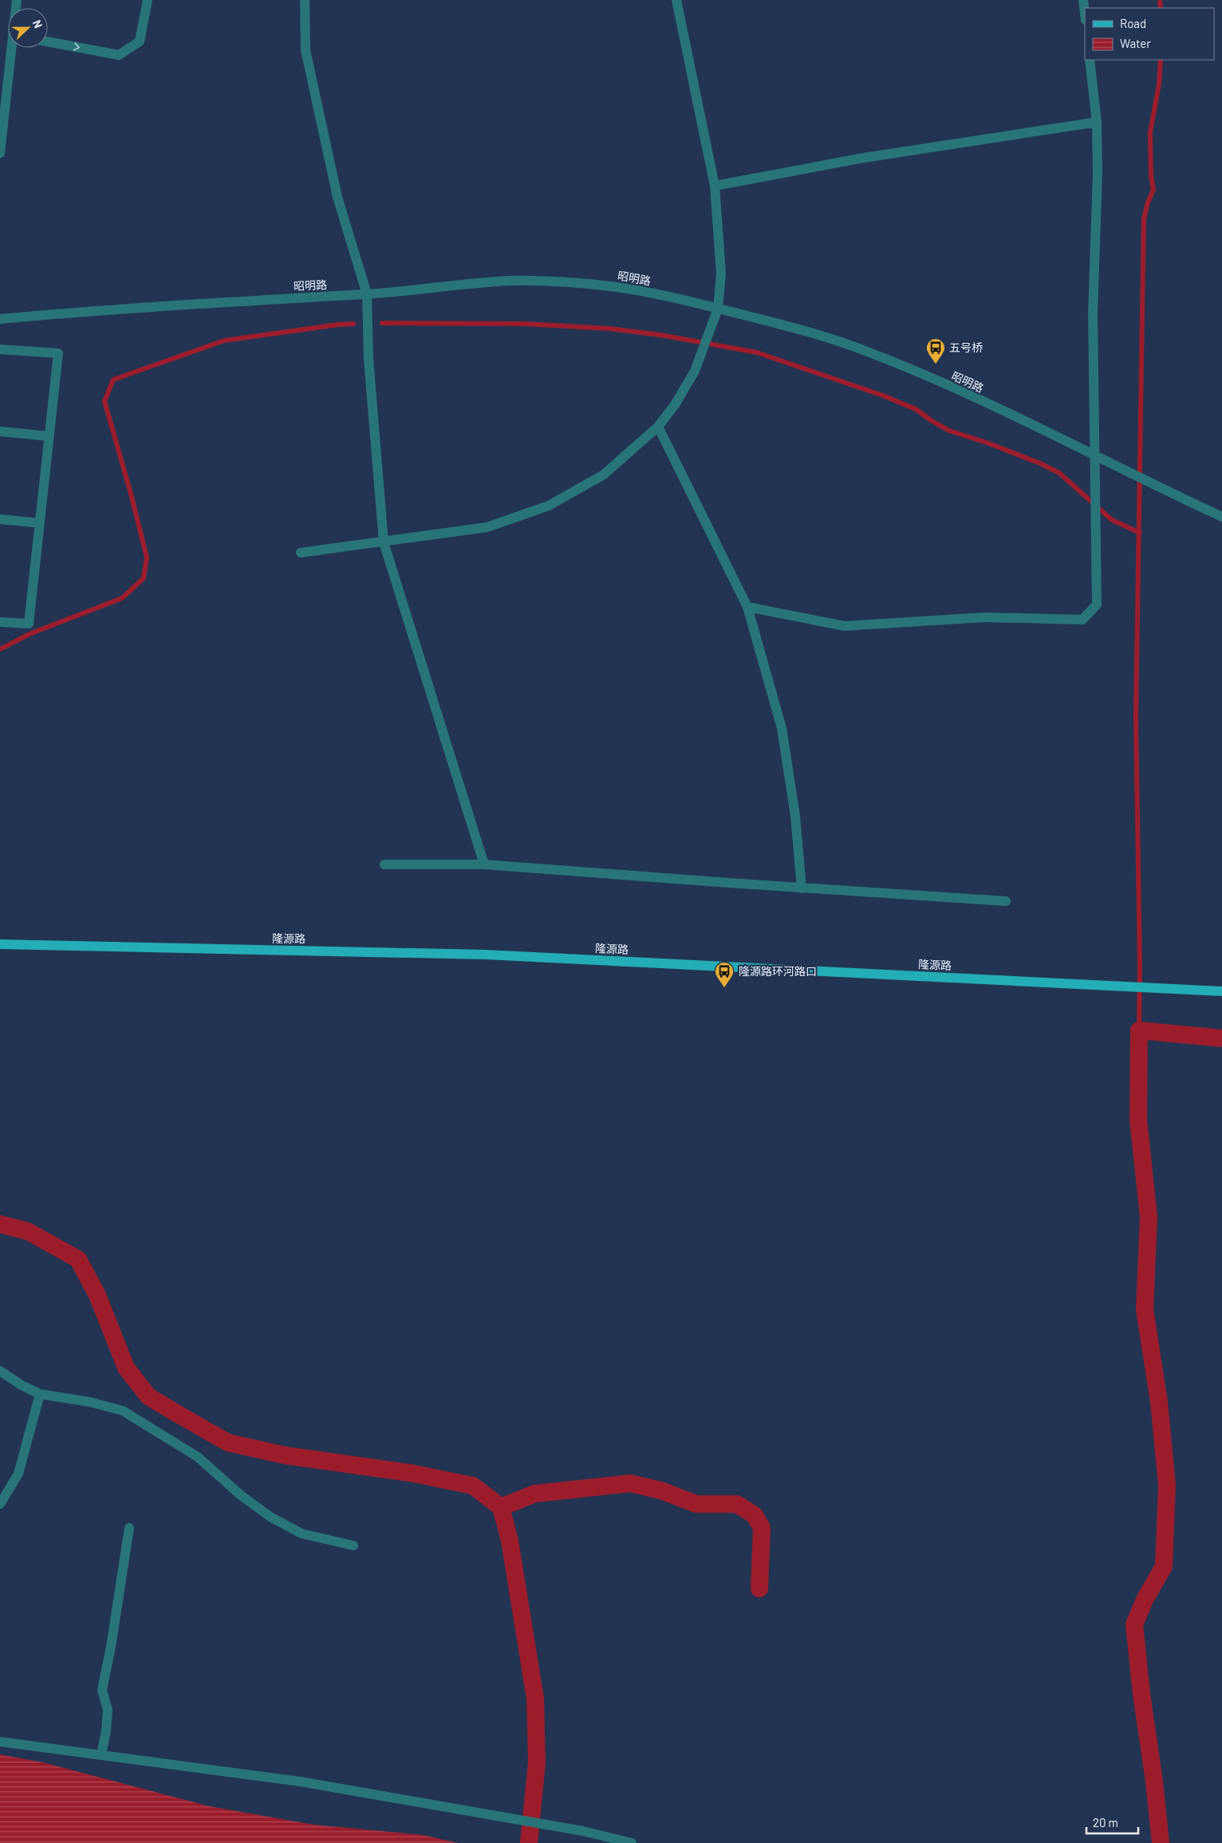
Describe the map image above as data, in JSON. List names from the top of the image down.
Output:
{
  "streets": {
    "main road": ["隆源路"],
    "street": ["昭明路"]
  },
  "places": {
    "bus stop": ["五号桥", "隆源路环河路口"]
  },
  "legend": ["Road", "Water"],
  "scale_bar": "20 m",
  "north": "right"
}
